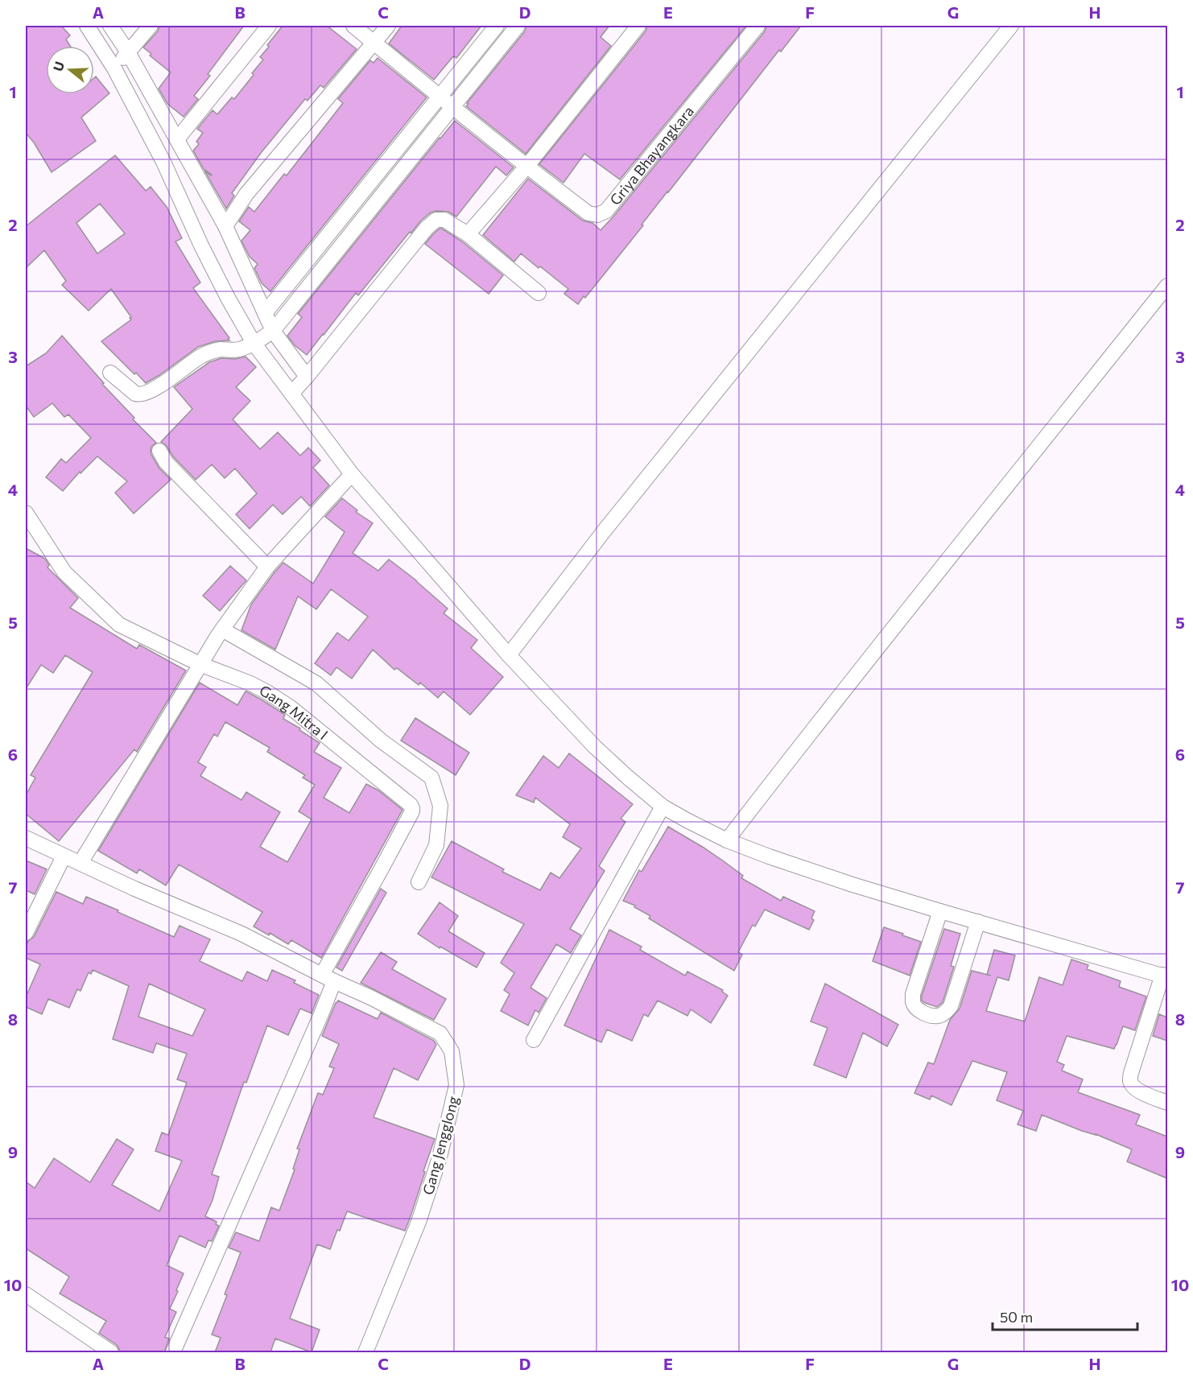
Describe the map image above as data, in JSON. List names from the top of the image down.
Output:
{
  "streets": {
    "street": ["Griya Bhayangkara", "Gang Mitra I", "Gang Jengglong"]
  },
  "crossings": [
    ["Gang Mitra I", "Gang Jengglong"]
  ],
  "scale_bar": "50 m",
  "north": "left",
  "grid": {
    "columns": [
      "A",
      "B",
      "C",
      "D",
      "E",
      "F",
      "G",
      "H"
    ],
    "rows": [
      "1",
      "2",
      "3",
      "4",
      "5",
      "6",
      "7",
      "8",
      "9",
      "10"
    ]
  }
}
